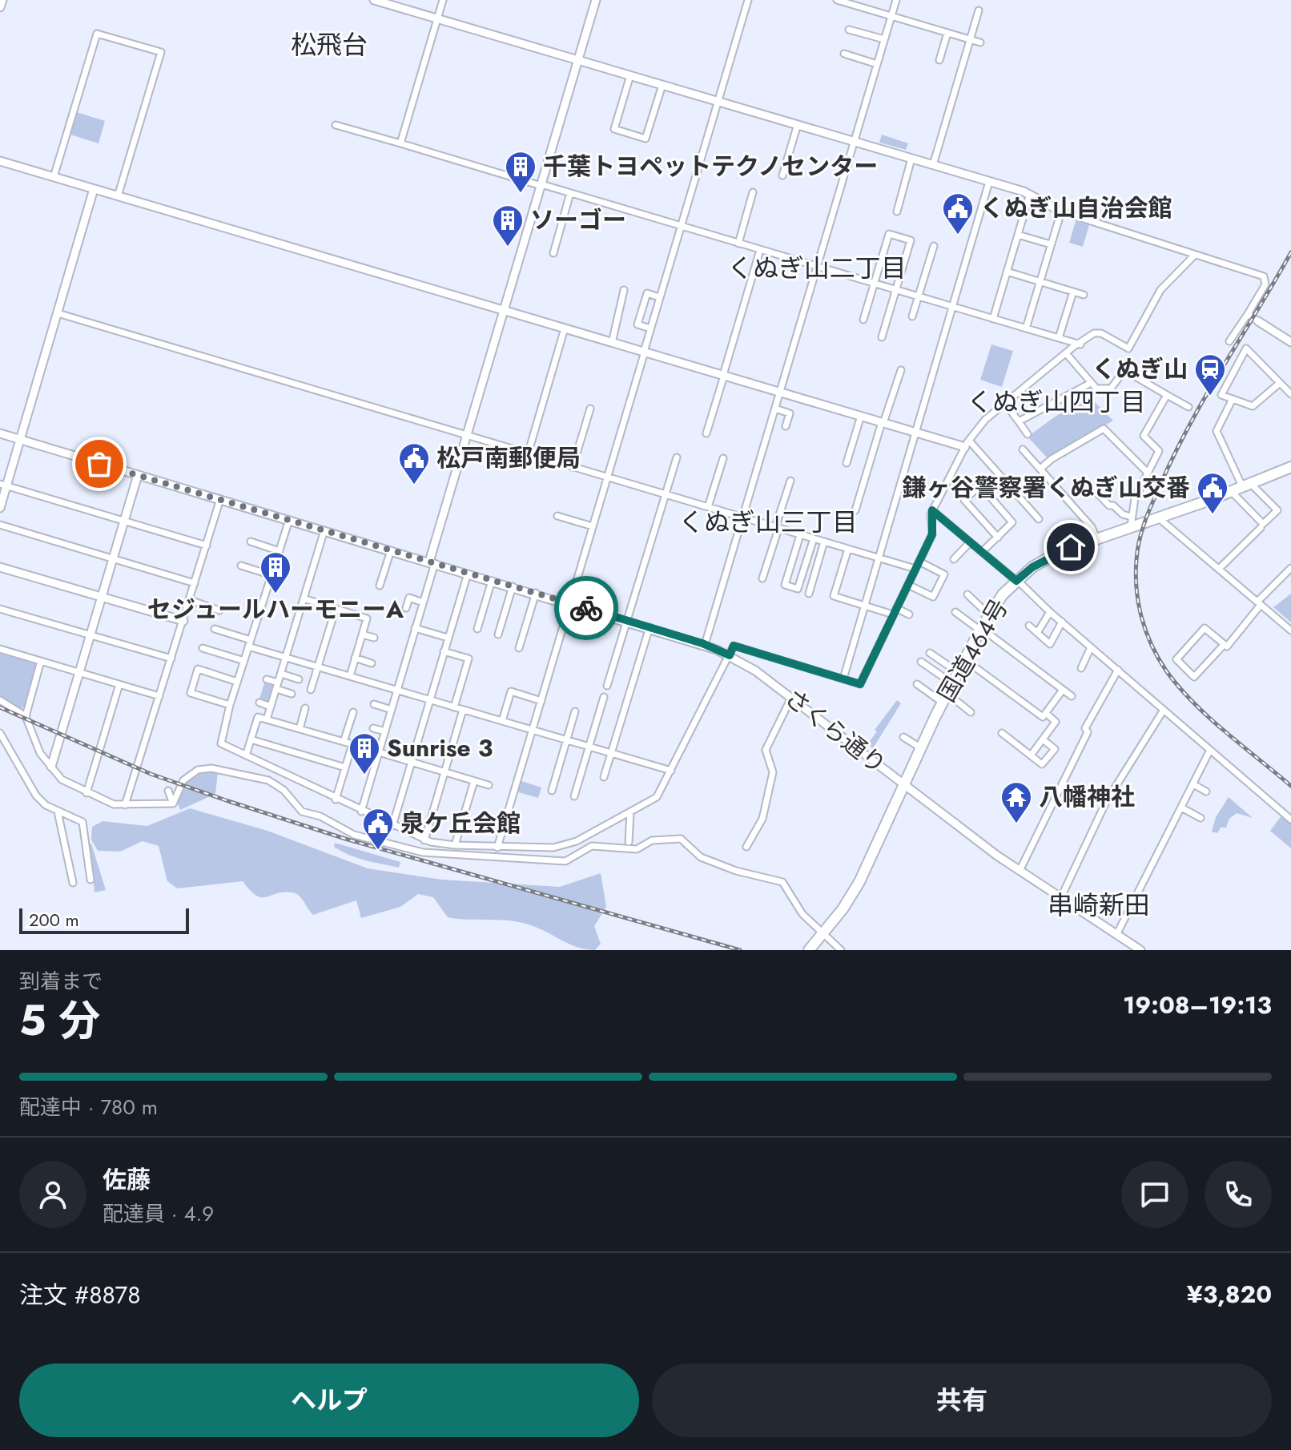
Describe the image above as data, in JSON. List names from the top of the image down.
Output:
{
  "streets": {
    "highway": ["国道464号"],
    "street": ["さくら通り"]
  },
  "crossings": [
    ["国道464号", "さくら通り"]
  ],
  "districts": [
    "松飛台",
    "くぬぎ山二丁目",
    "くぬぎ山四丁目",
    "くぬぎ山三丁目",
    "串崎新田"
  ],
  "places": {
    "building": [
      "千葉トヨペットテクノセンター",
      "ソーゴー",
      "セジュールハーモニーA",
      "Sunrise 3"
    ],
    "public building": [
      "くぬぎ山自治会館",
      "松戸南郵便局",
      "鎌ヶ谷警察署くぬぎ山交番",
      "泉ケ丘会館"
    ],
    "station": ["くぬぎ山"],
    "temple": ["八幡神社"]
  },
  "scale_bar": "200 m",
  "page": {
    "scale": "200 m",
    "heading": ["5 分", "到着まで", "19:08–19:13"],
    "panel": [
      "佐藤",
      "配達員 · 4.9",
      "注文 #8878",
      "¥3,820"
    ],
    "bar": "配達中 · 780 m",
    "buttons": ["ヘルプ", "共有"]
  }
}
